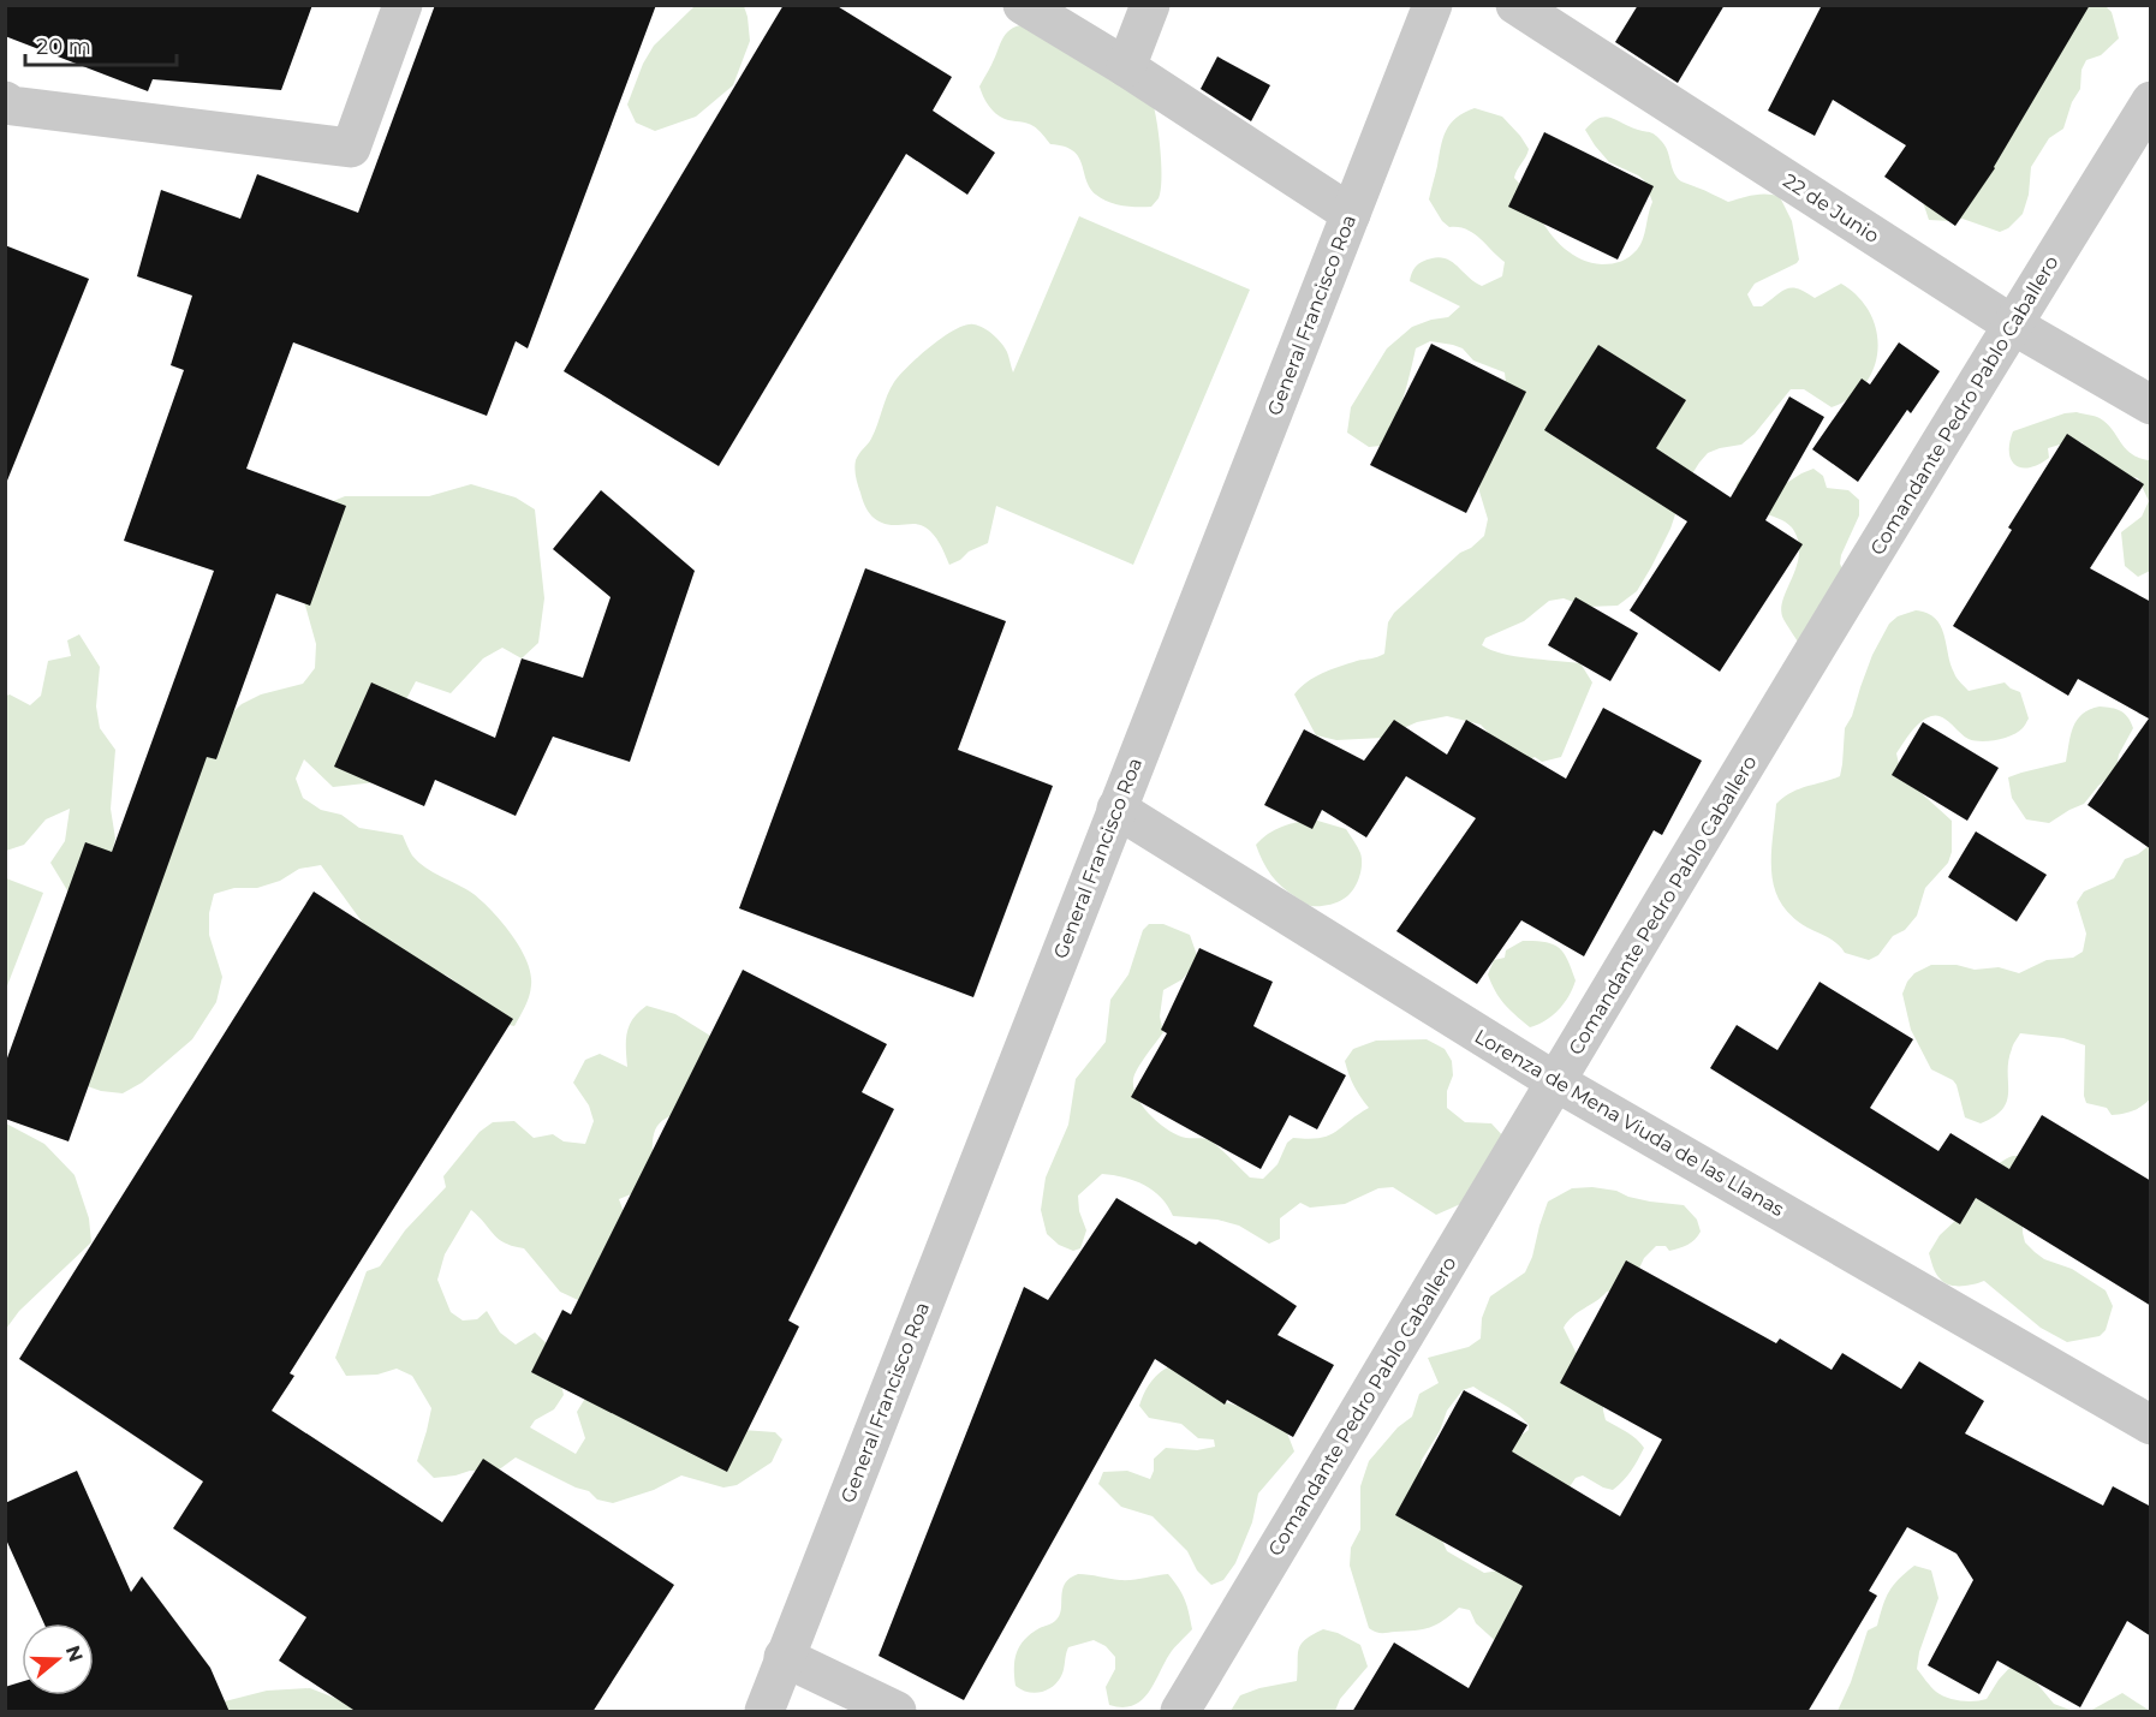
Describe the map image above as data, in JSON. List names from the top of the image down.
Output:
{
  "streets": {
    "street": [
      "22 de Junio",
      "General Francisco Roa",
      "Comandante Pedro Pablo Caballero",
      "Lorenza de Mena Viuda de las Llanas"
    ]
  },
  "crossings": [
    ["22 de Junio", "Comandante Pedro Pablo Caballero"],
    ["General Francisco Roa", "Lorenza de Mena Viuda de las Llanas"],
    ["Comandante Pedro Pablo Caballero", "Lorenza de Mena Viuda de las Llanas"]
  ],
  "scale_bar": "20 m",
  "north": "right"
}
